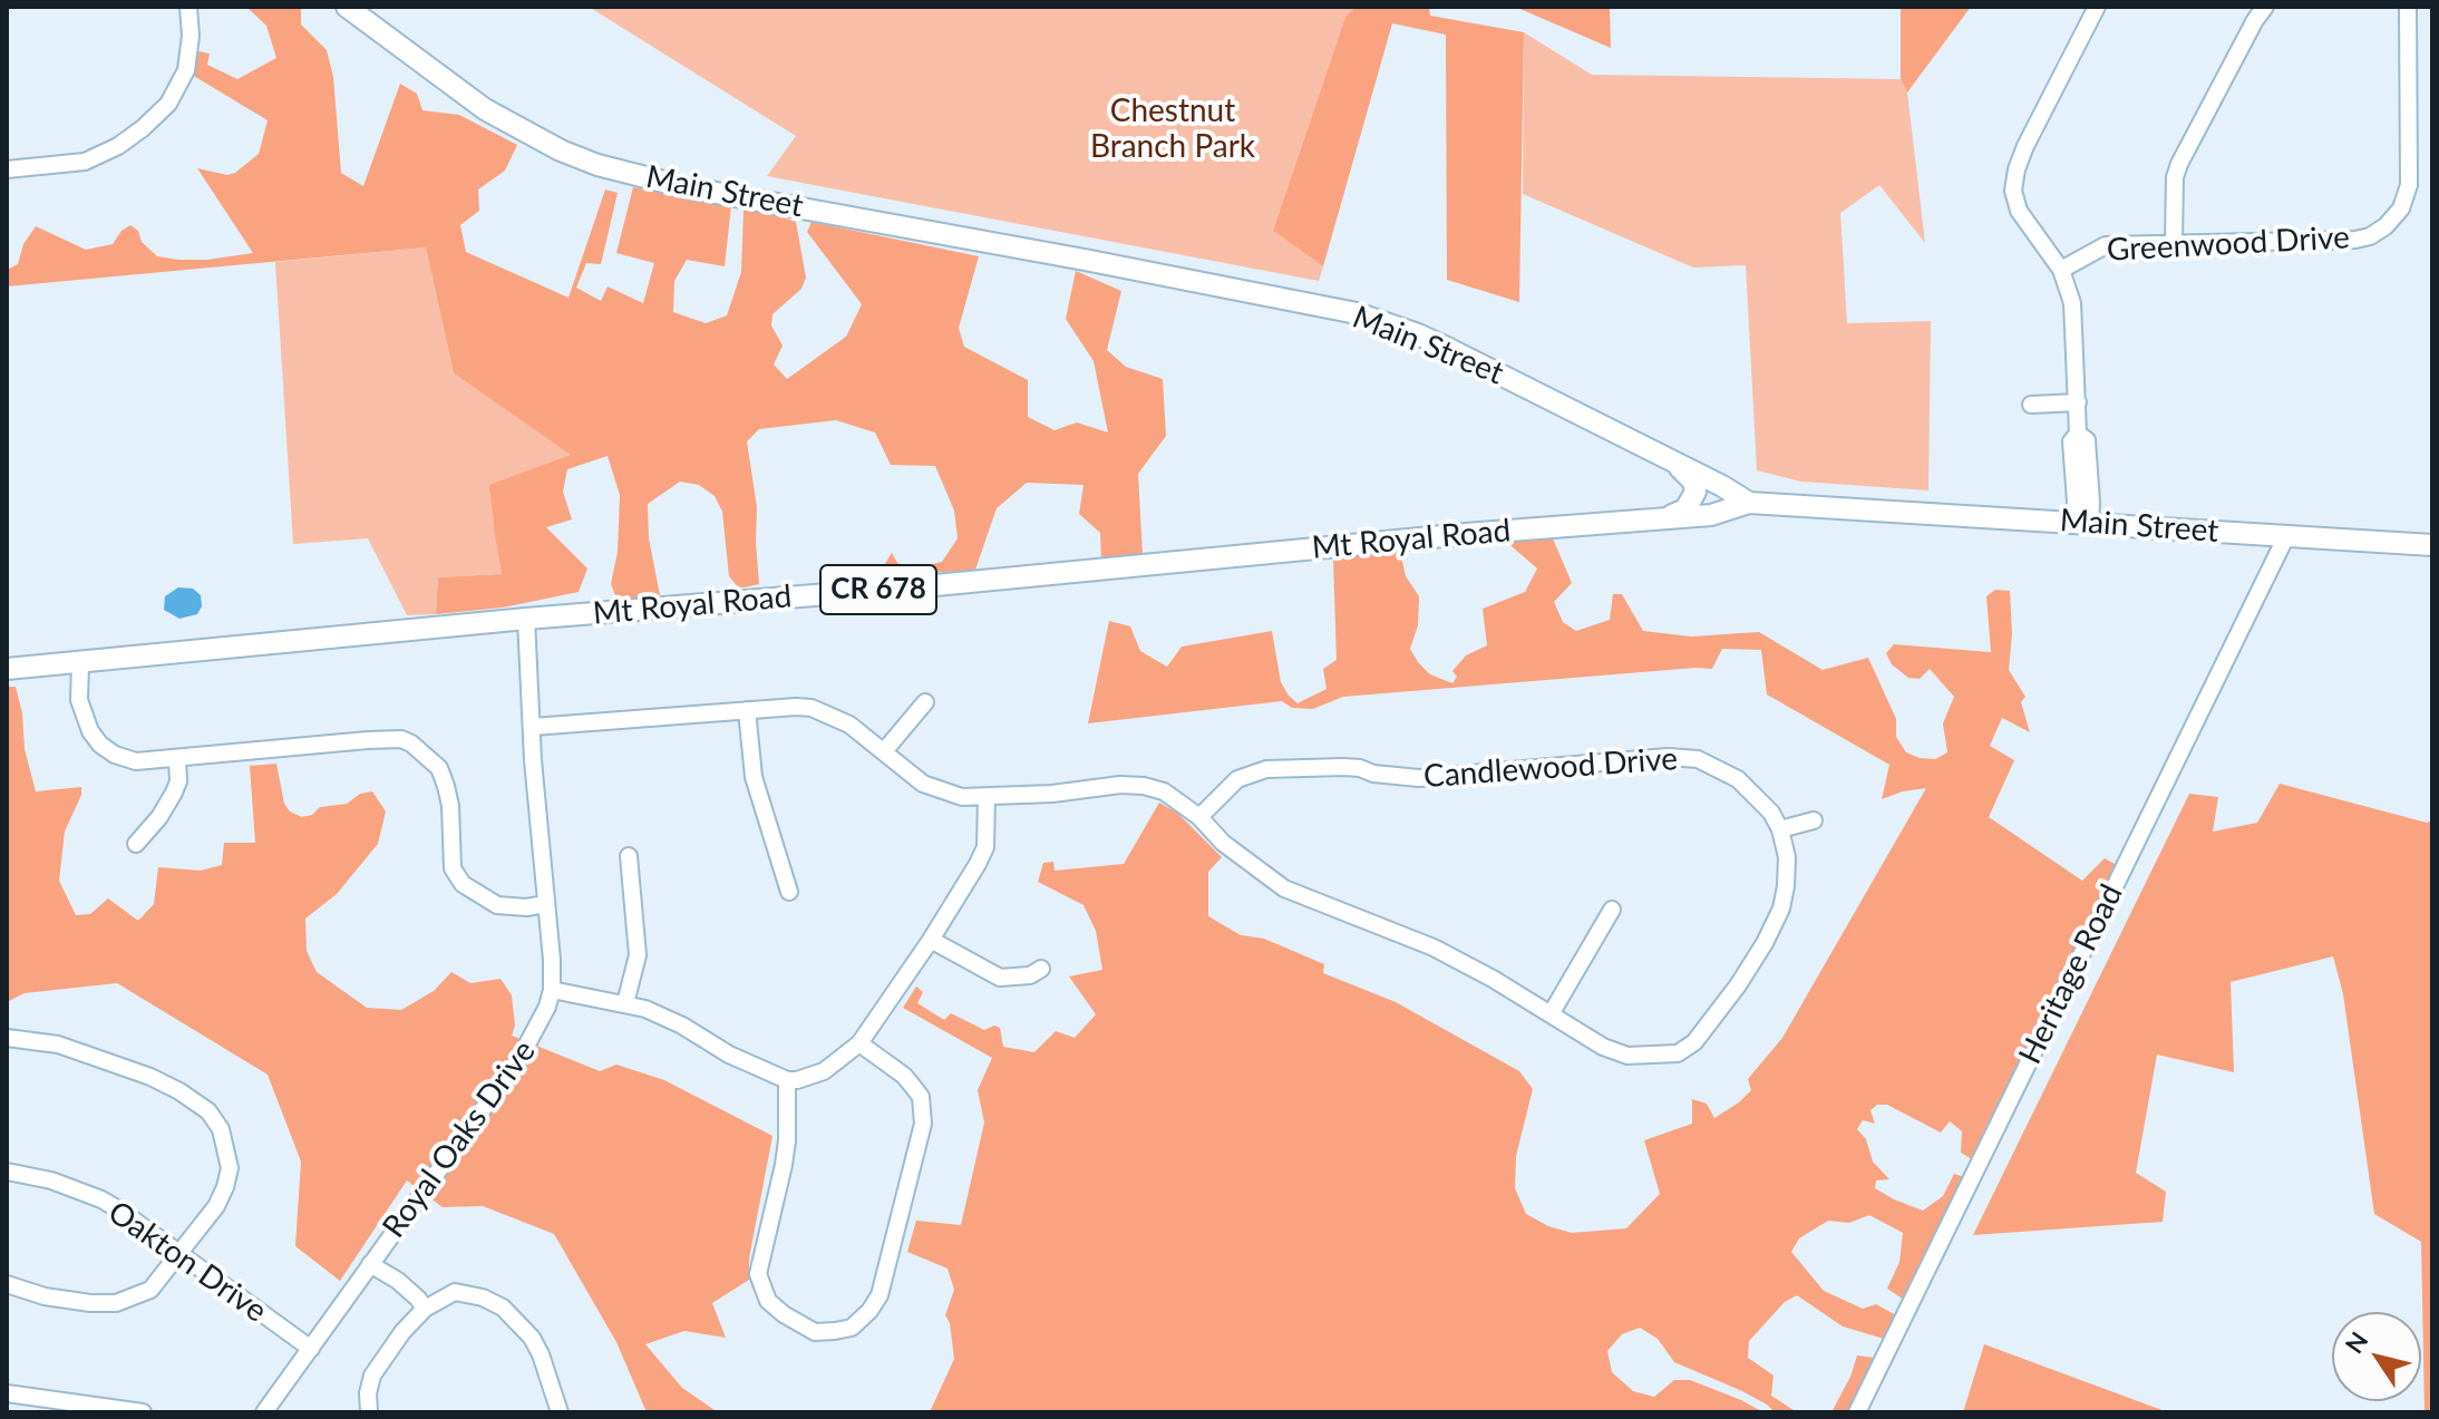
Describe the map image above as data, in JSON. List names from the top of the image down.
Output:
{
  "streets": {
    "main road": ["Main Street", "Mt Royal Road", "CR 678"],
    "street": [
      "Greenwood Drive",
      "Candlewood Drive",
      "Heritage Road",
      "Royal Oaks Drive",
      "Oakton Drive"
    ]
  },
  "crossings": [
    ["Main Street", "Mt Royal Road"],
    ["Main Street", "Heritage Road"],
    ["Mt Royal Road", "Royal Oaks Drive"],
    ["Candlewood Drive", "Royal Oaks Drive"],
    ["Royal Oaks Drive", "Oakton Drive"]
  ],
  "parks": ["Chestnut Branch Park"],
  "north": "top left"
}
